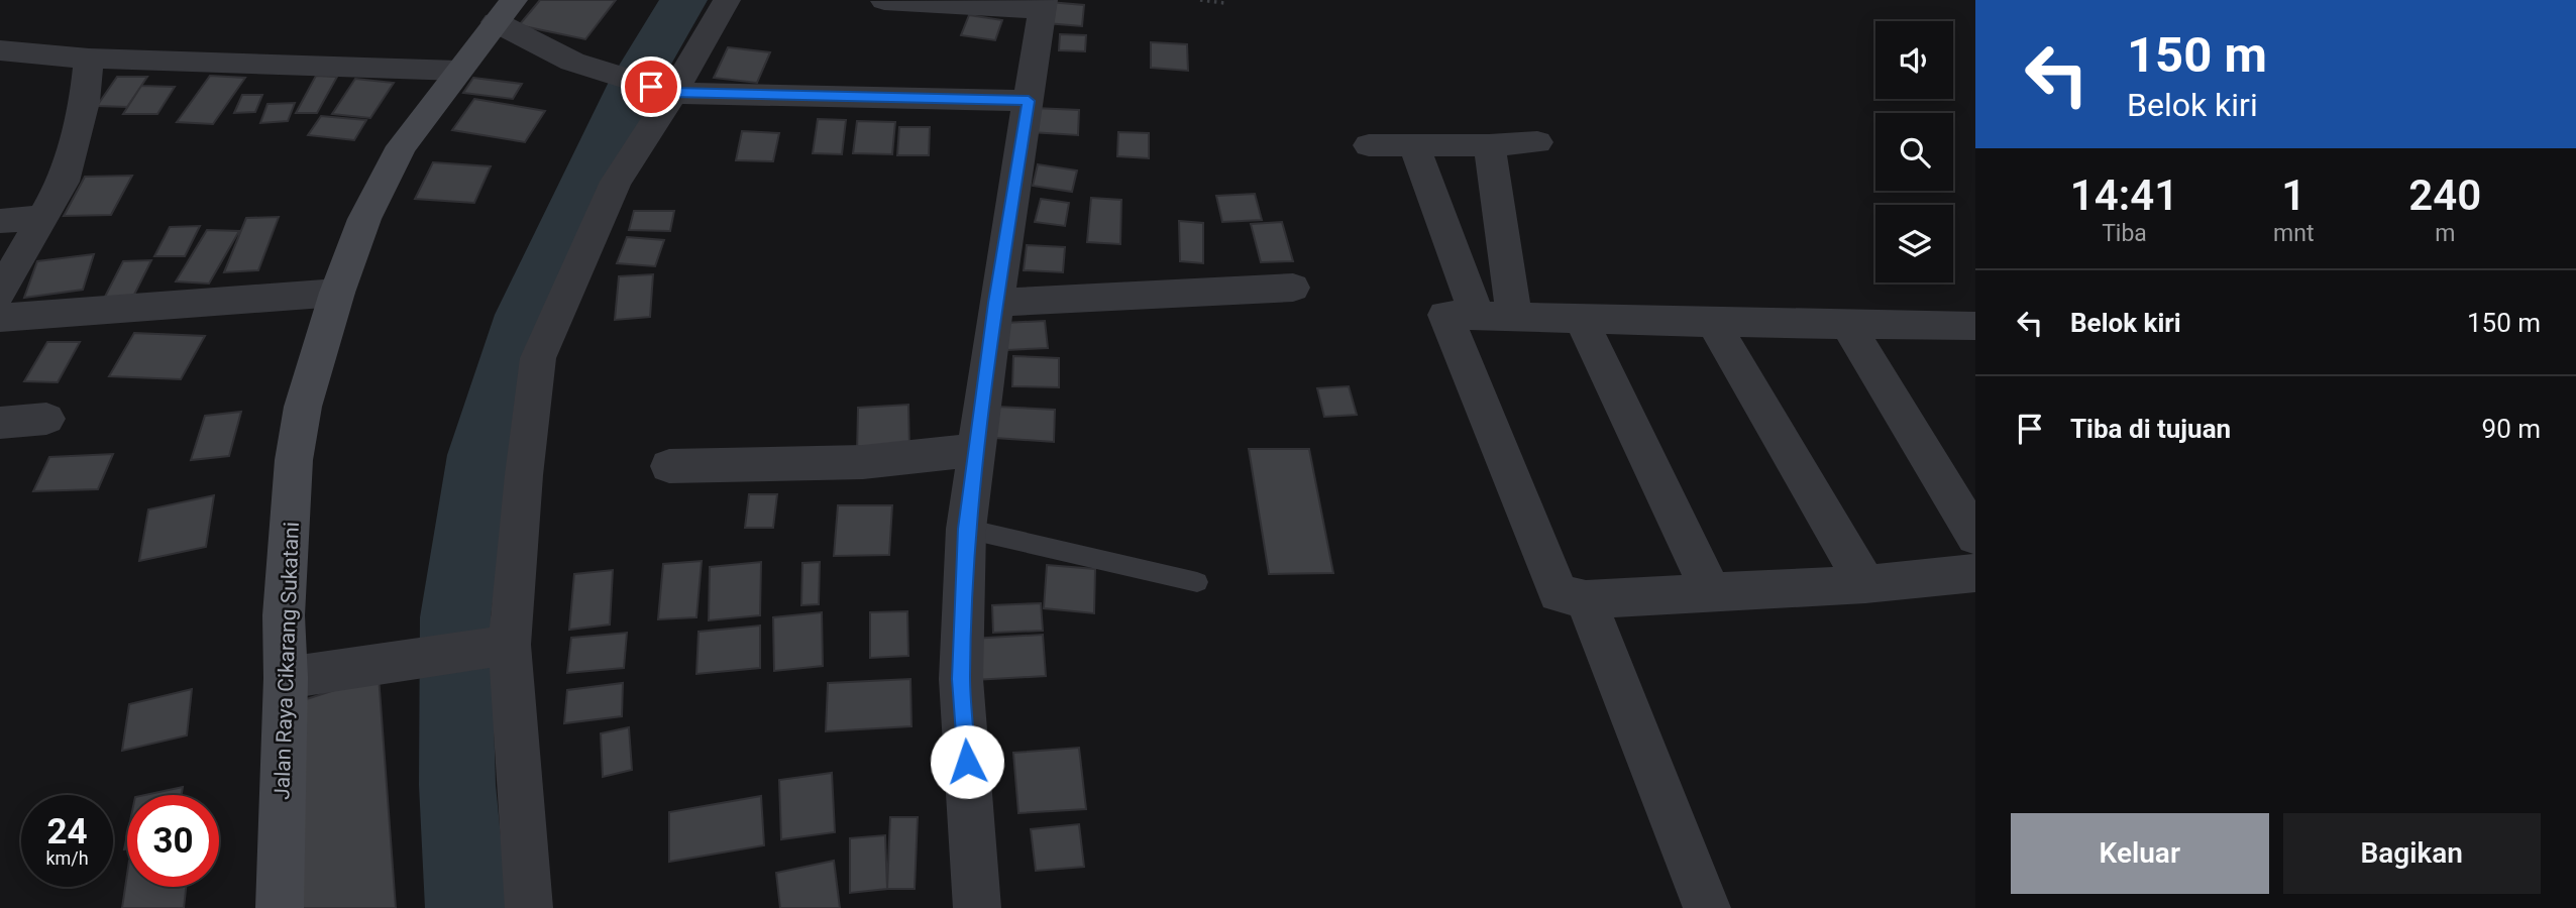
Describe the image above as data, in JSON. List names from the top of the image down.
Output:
{
  "streets": {
    "main road": ["Jalan Raya Cikarang Sukatani"]
  },
  "page": {
    "turn": ["150 m", "Belok kiri"],
    "eta": [
      "14:41",
      "Tiba",
      "1",
      "mnt",
      "240",
      "m"
    ],
    "list": [
      {
        "name": "Belok kiri",
        "value": "150 m"
      },
      {
        "name": "Tiba di tujuan",
        "value": "90 m"
      }
    ],
    "speed": "24 km/h",
    "limit": "30",
    "buttons": ["Keluar", "Bagikan"]
  }
}
